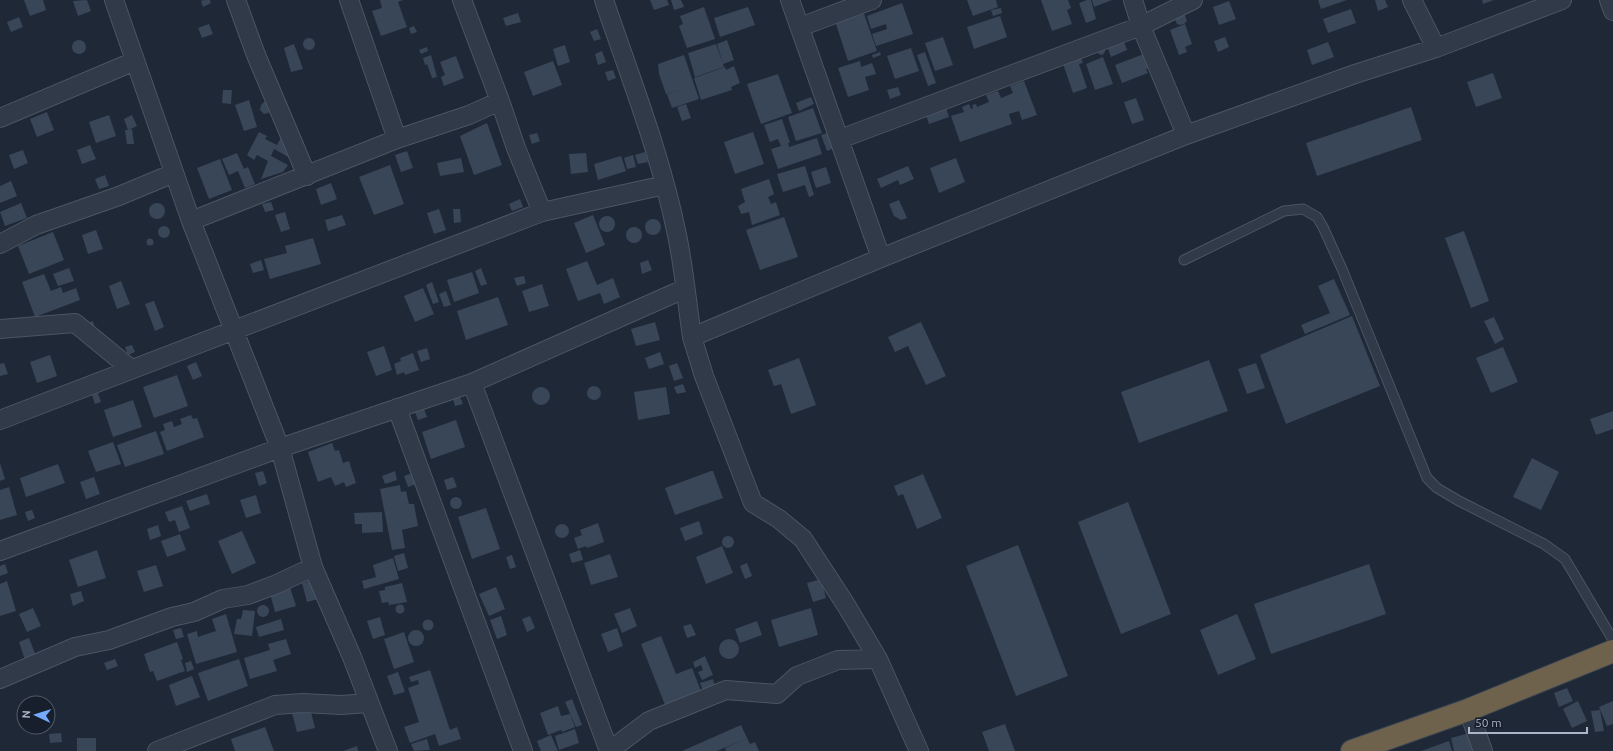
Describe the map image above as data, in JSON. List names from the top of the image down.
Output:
{
  "scale_bar": "50 m",
  "north": "left"
}
